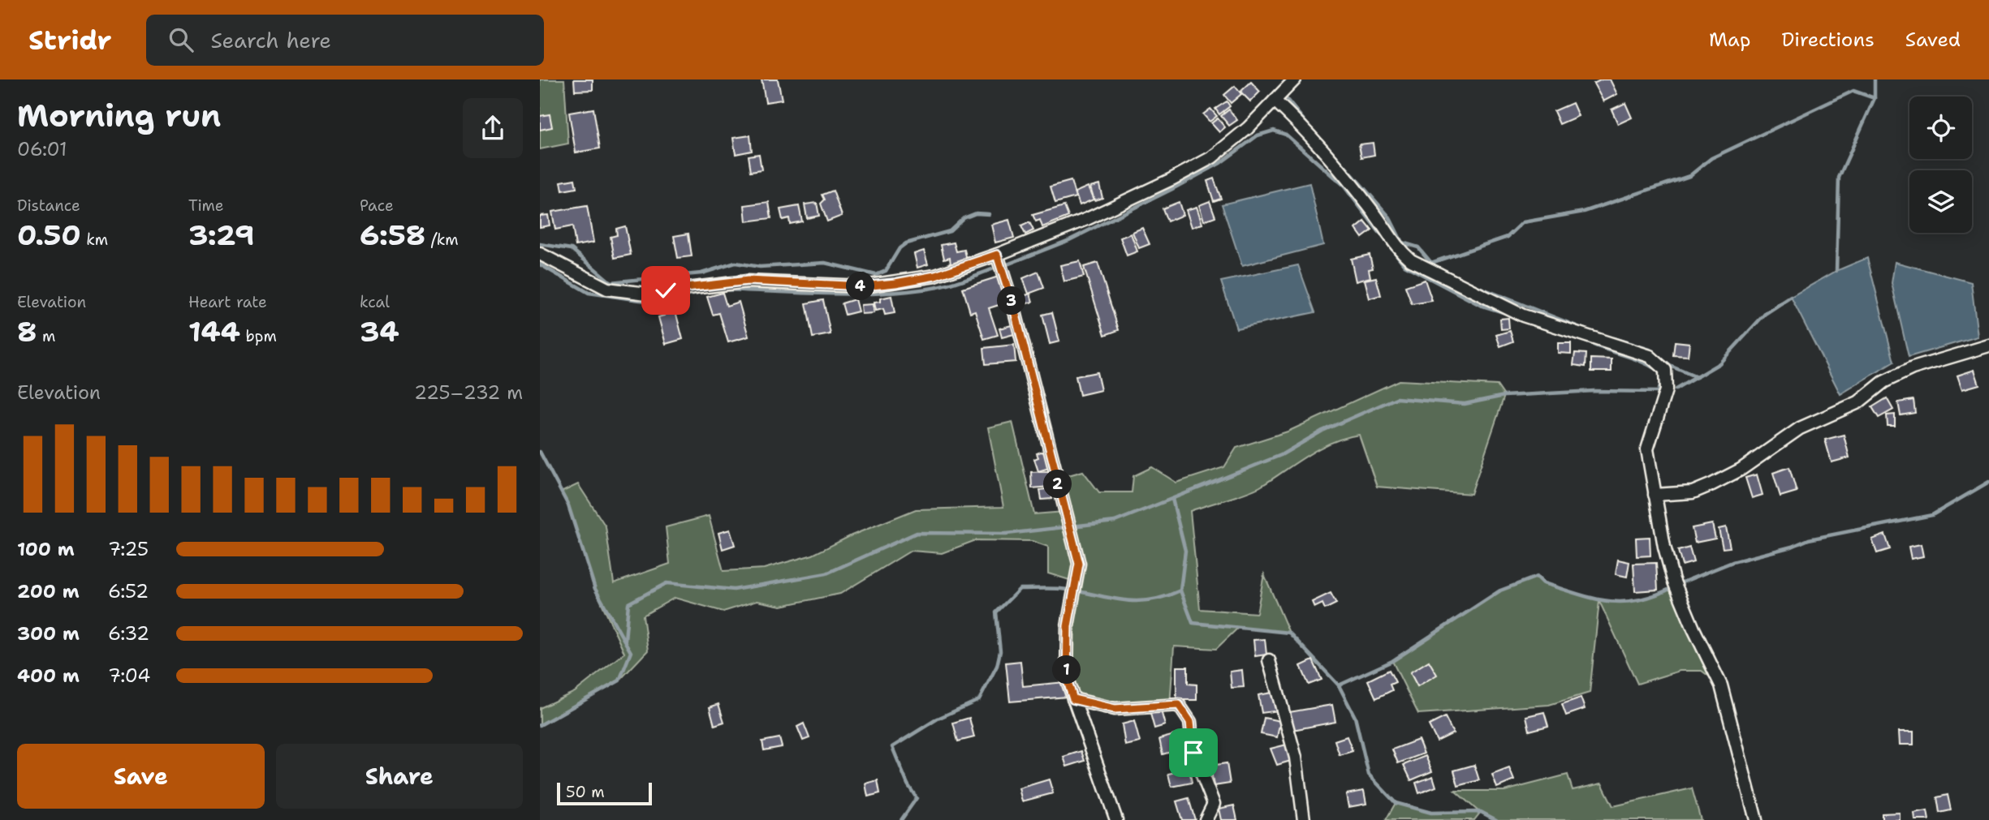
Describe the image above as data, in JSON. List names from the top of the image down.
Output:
{
  "scale_bar": "50 m",
  "page": {
    "header": "Stridr",
    "search": "Search here",
    "nav": ["Map", "Directions", "Saved"],
    "heading": ["Morning run", "06:01"],
    "stats": [
      ["Distance", "0.50 km"],
      ["Time", "3:29"],
      ["Pace", "6:58 /km"],
      ["Elevation", "8 m"],
      ["Heart rate", "144 bpm"],
      ["kcal", "34"]
    ],
    "pins": [
      "4",
      "3",
      "2",
      "1"
    ],
    "chart": ["Elevation", "225–232 m"],
    "list": [
      {
        "name": "100 m",
        "note": "7:25"
      },
      {
        "name": "200 m",
        "note": "6:52"
      },
      {
        "name": "300 m",
        "note": "6:32"
      },
      {
        "name": "400 m",
        "note": "7:04"
      }
    ],
    "buttons": ["Save", "Share"],
    "scale": "50 m"
  }
}
